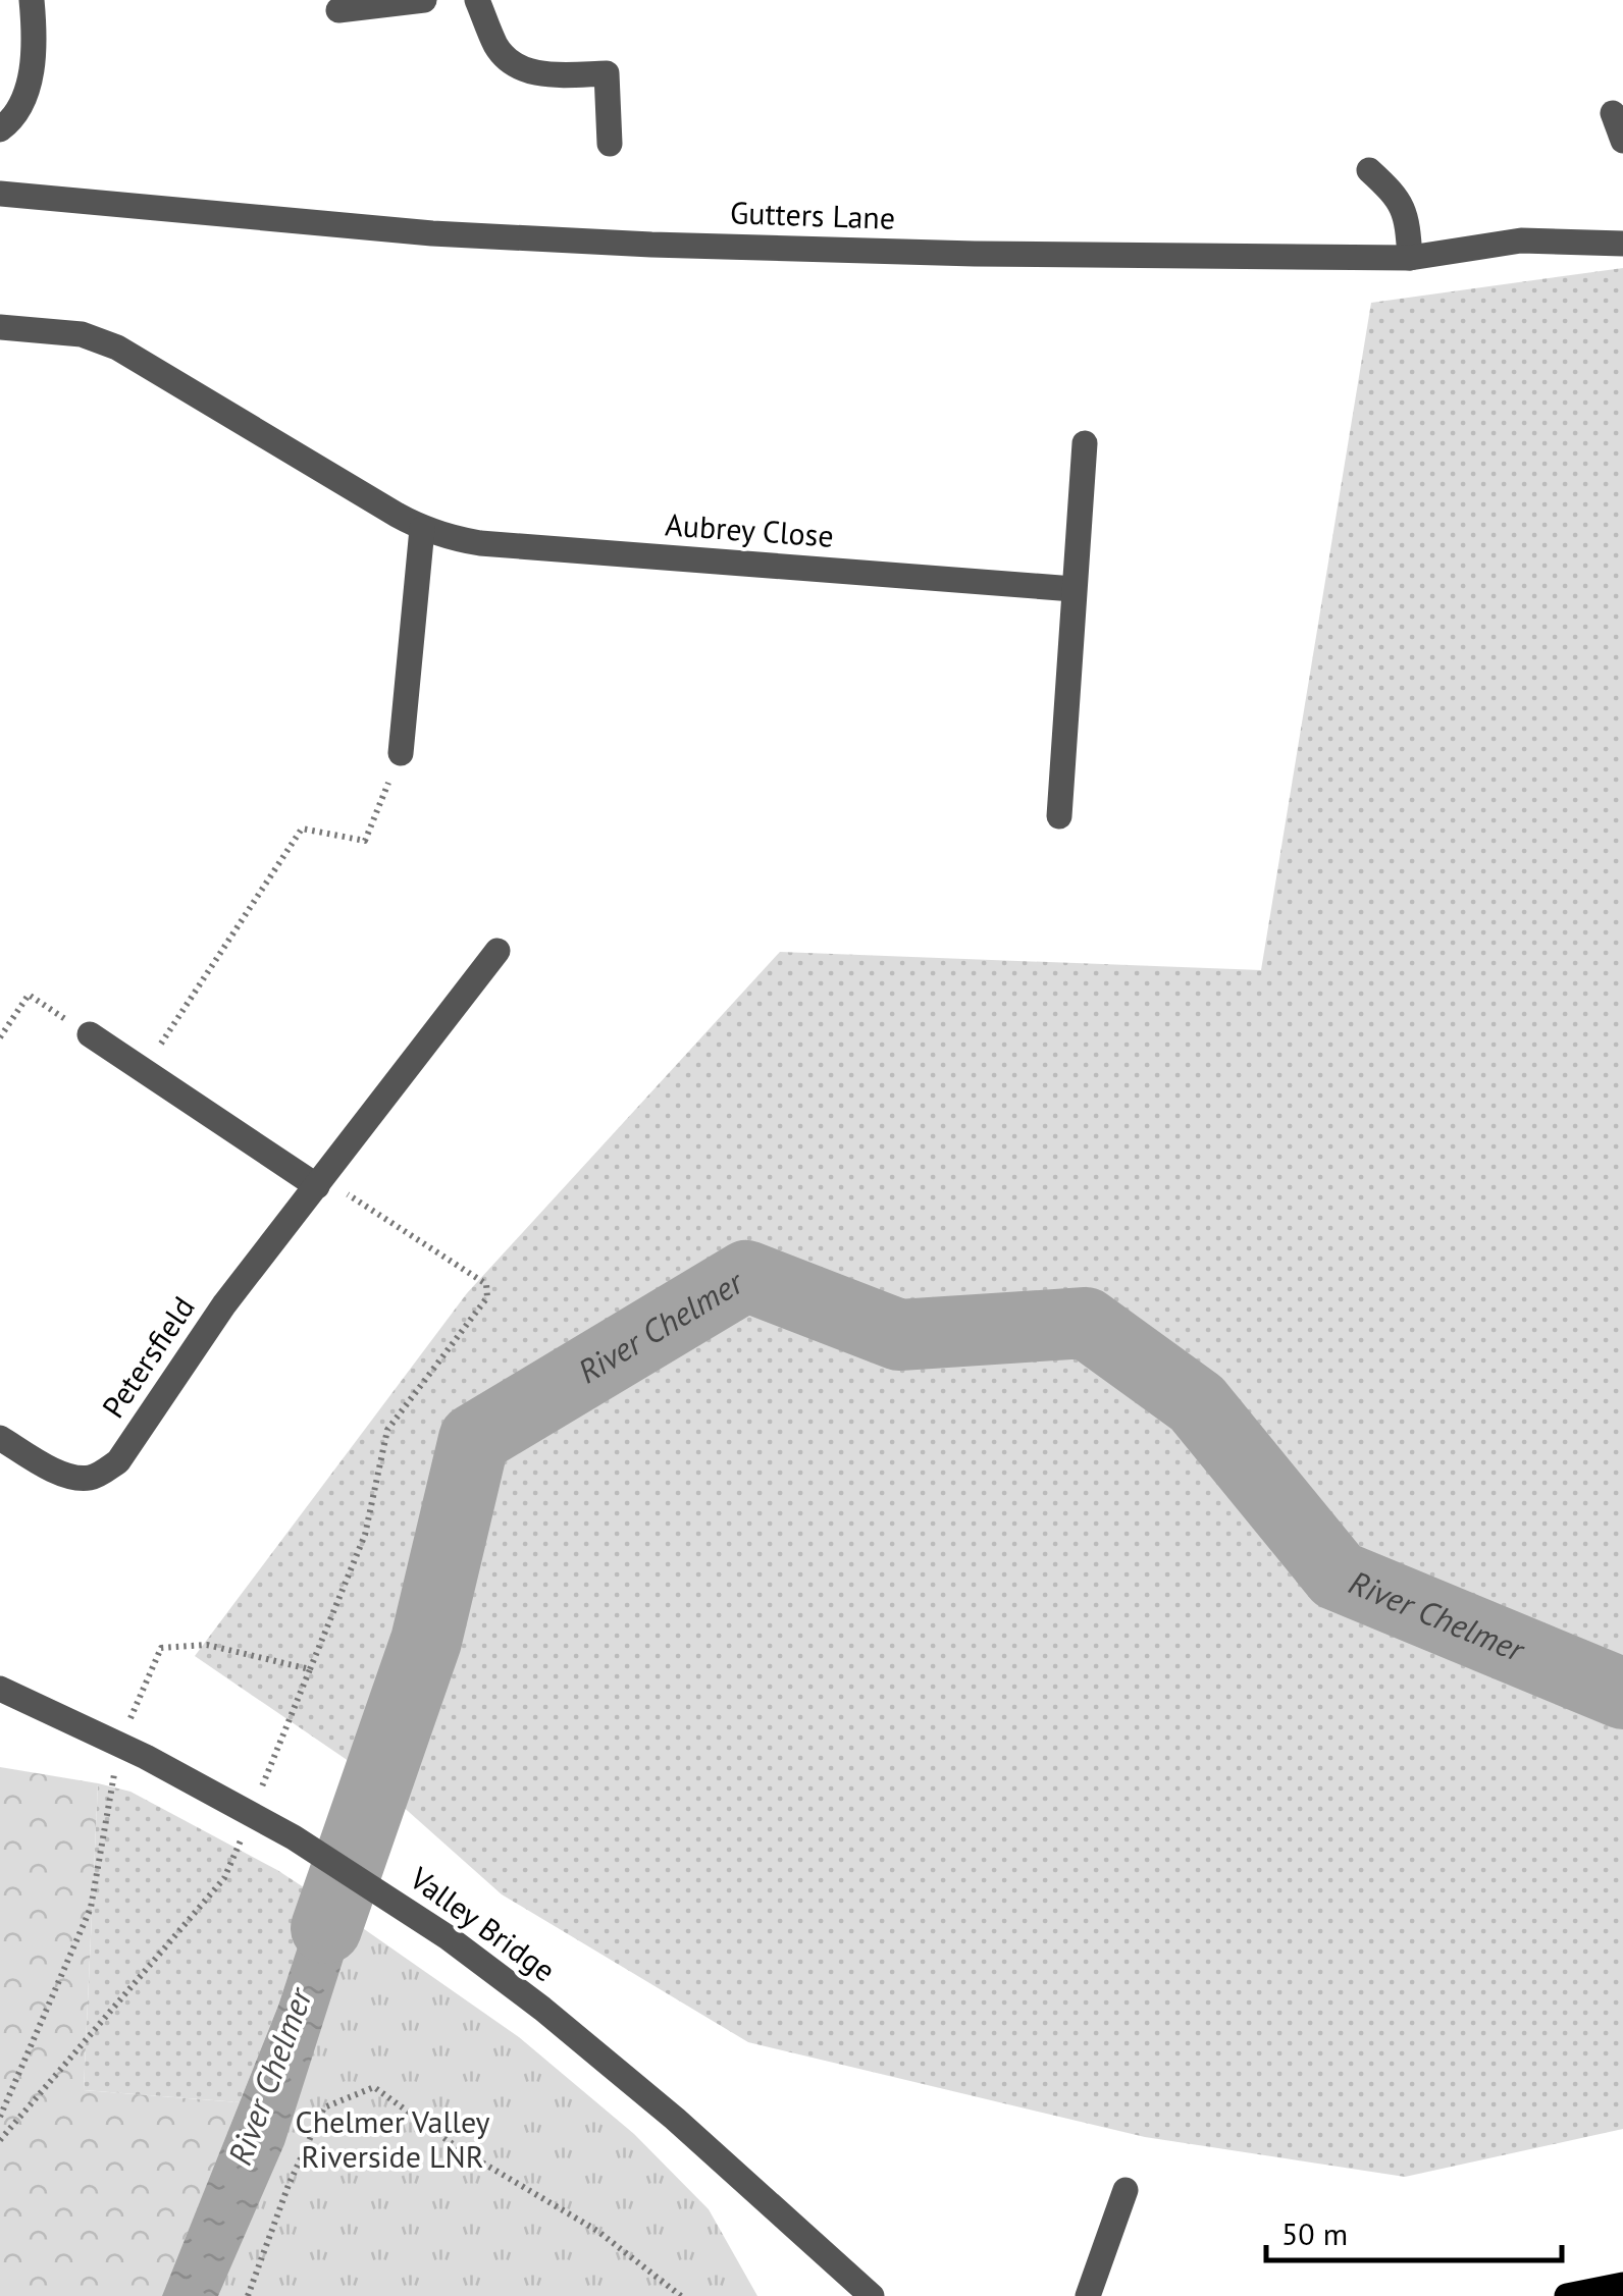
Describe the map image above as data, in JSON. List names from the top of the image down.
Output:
{
  "streets": {
    "street": [
      "Gutters Lane",
      "Aubrey Close",
      "Petersfield",
      "Valley Bridge"
    ]
  },
  "water": ["River Chelmer"],
  "parks": ["Chelmer Valley Riverside LNR"],
  "scale_bar": "50 m"
}
